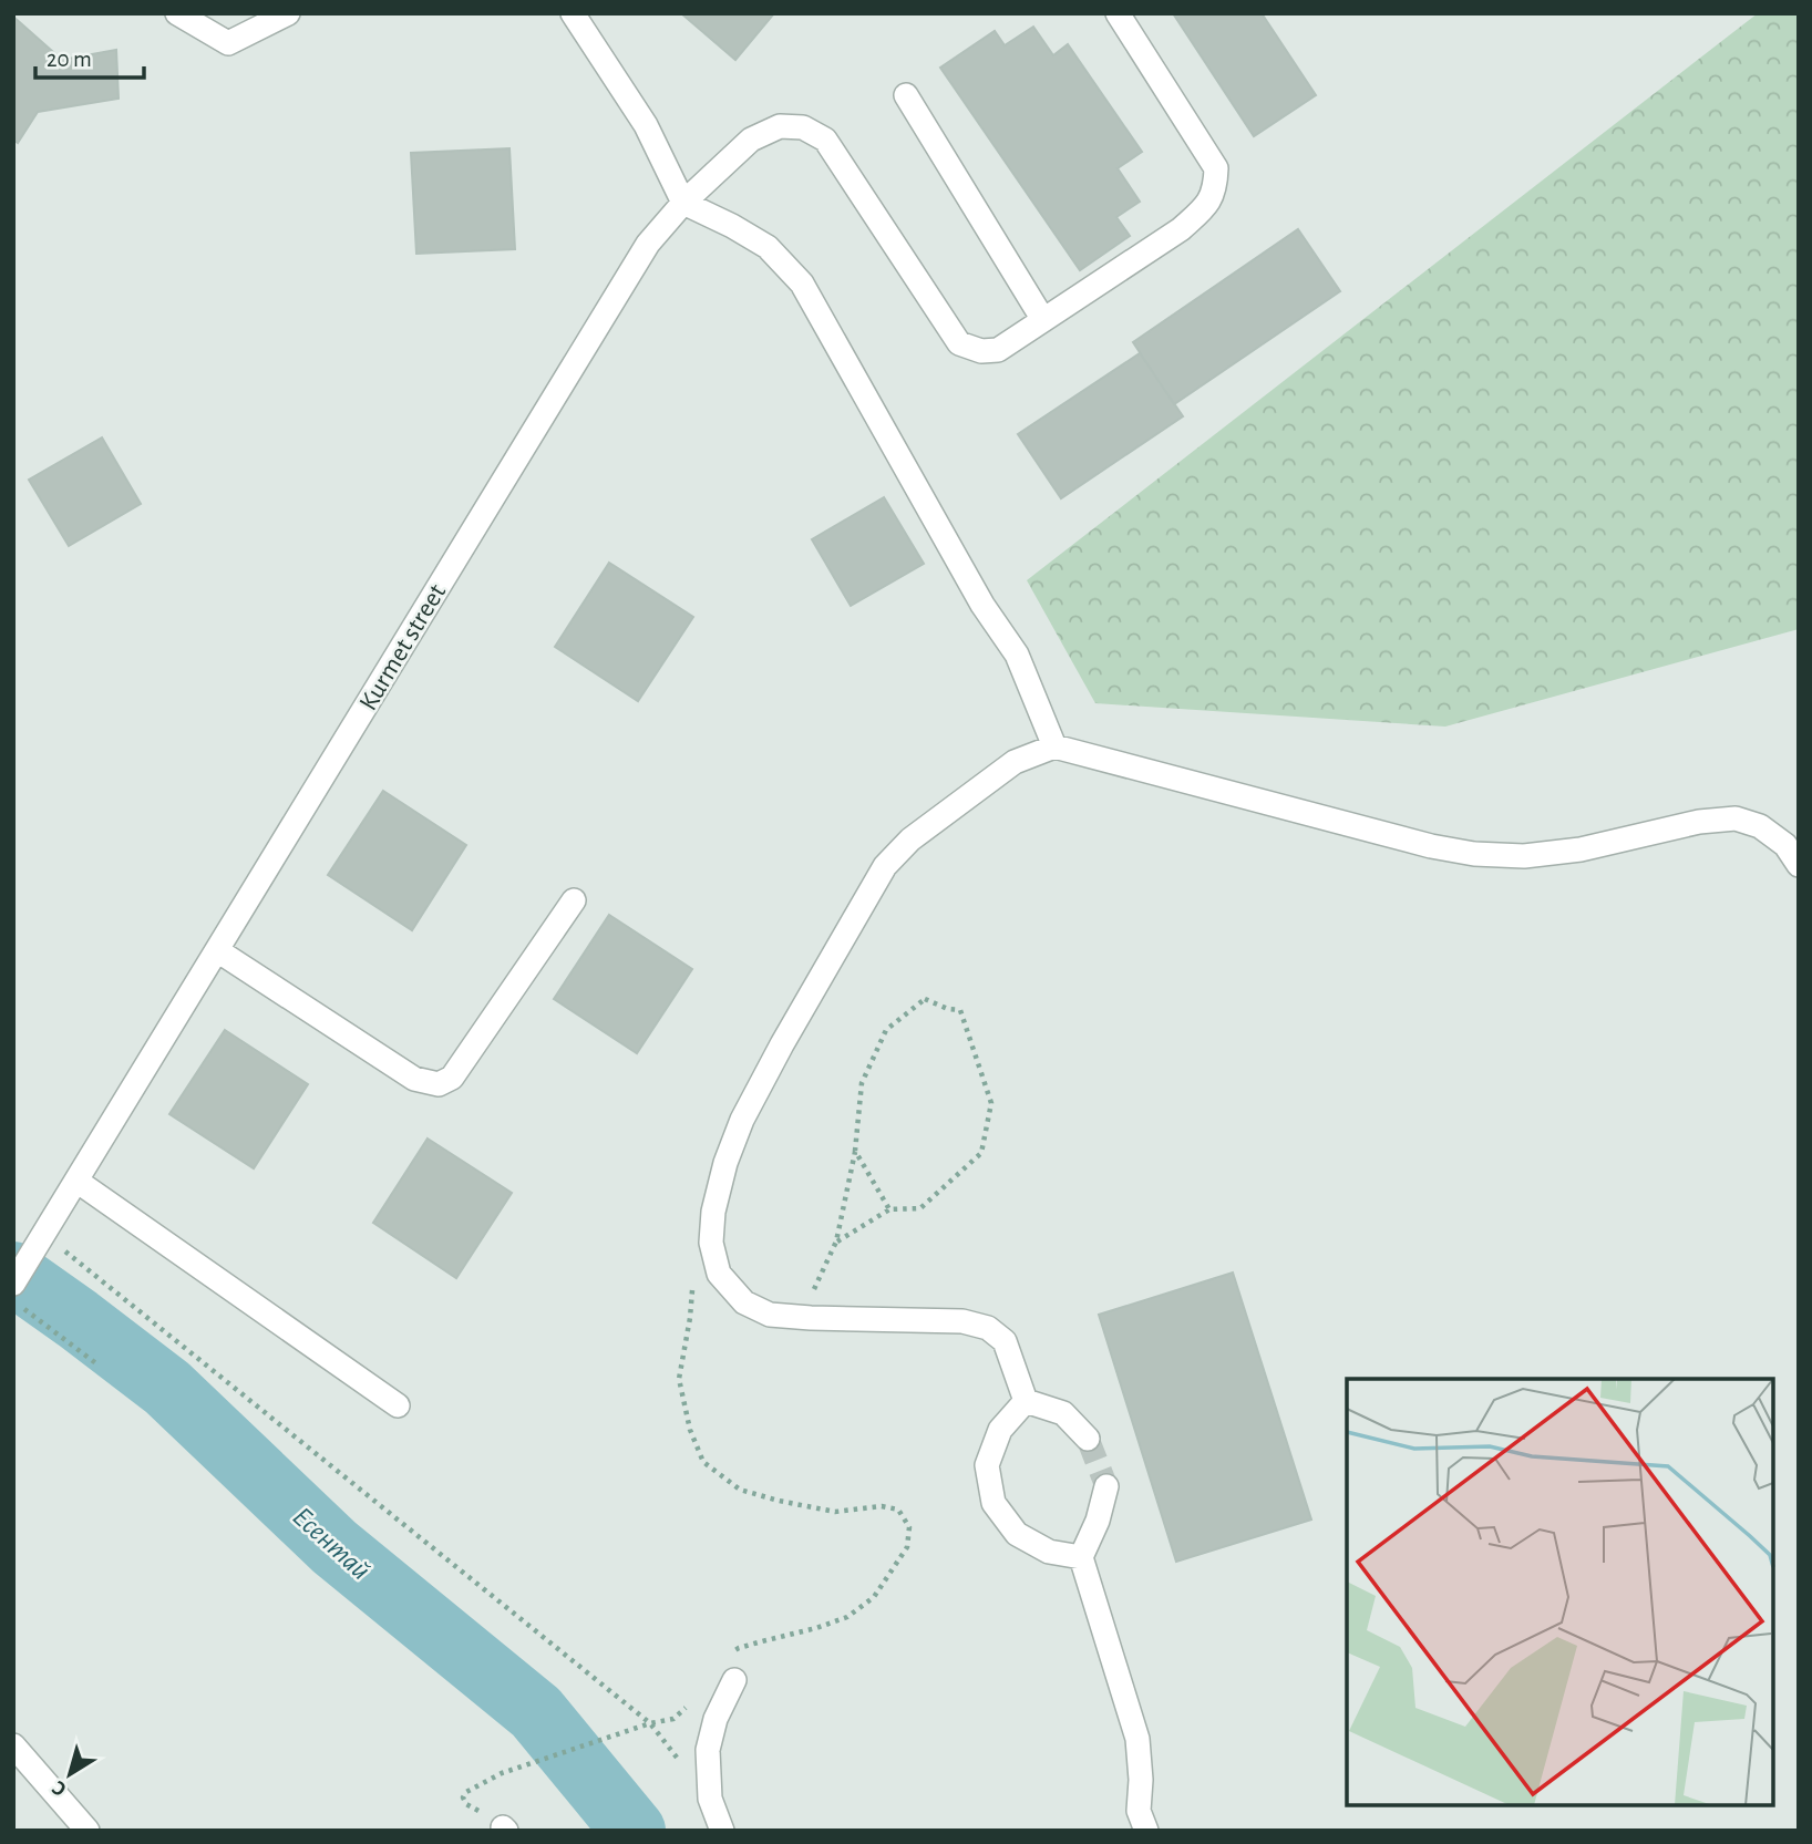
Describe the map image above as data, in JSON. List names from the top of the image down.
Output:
{
  "streets": {
    "street": ["Kurmet street"]
  },
  "water": ["Есентай"],
  "scale_bar": "20 m",
  "north": "bottom left"
}
